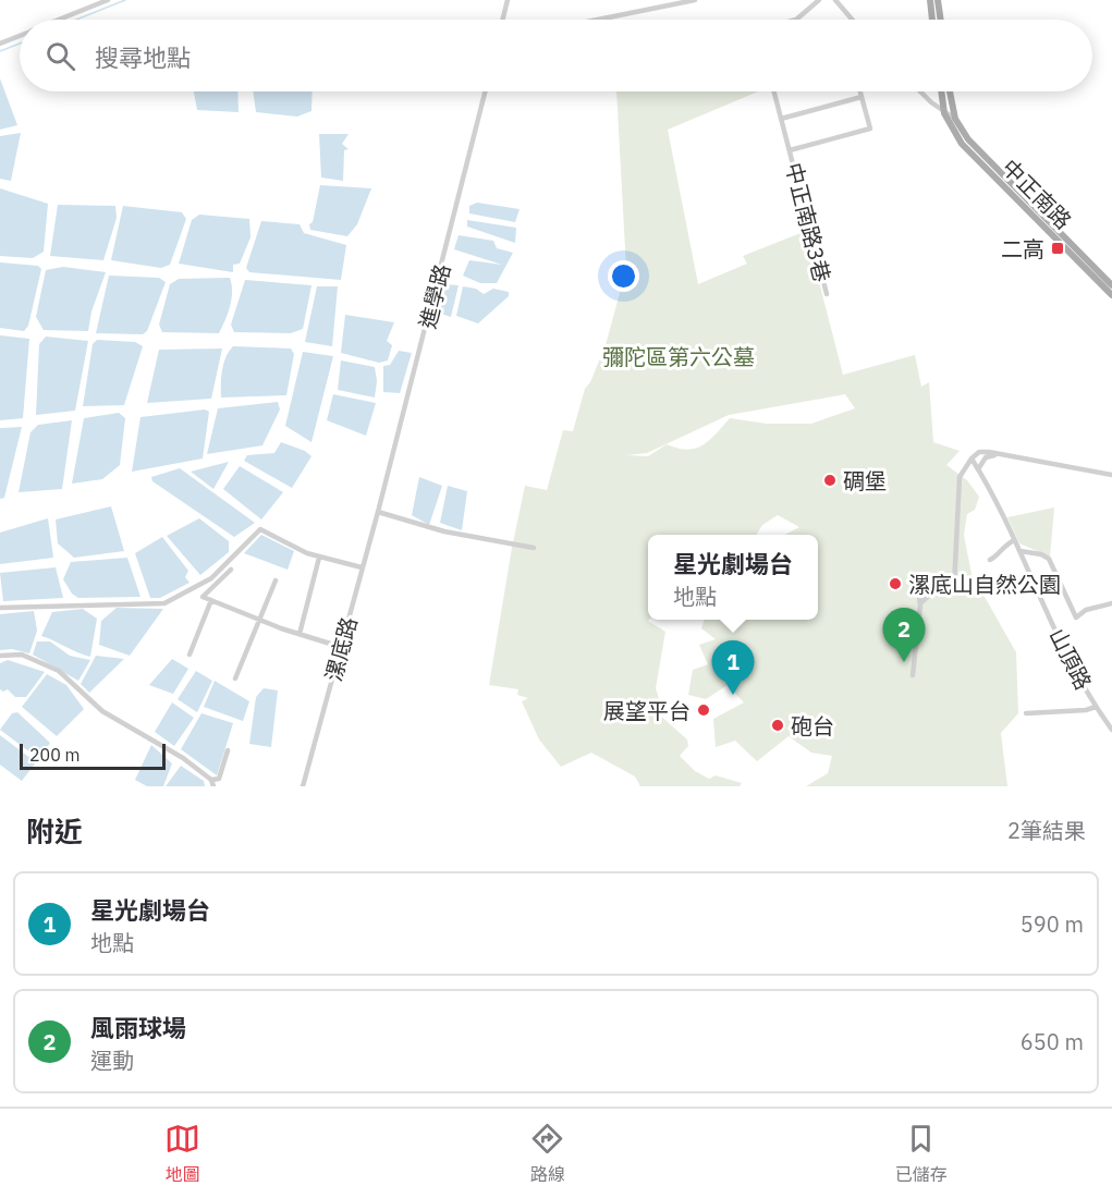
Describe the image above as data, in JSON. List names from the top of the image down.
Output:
{
  "streets": {
    "main road": ["中正南路"],
    "street": [
      "中正南路3巷",
      "進學路",
      "漯底路",
      "山頂路"
    ]
  },
  "crossings": [
    ["進學路", "漯底路"]
  ],
  "parks": ["彌陀區第六公墓"],
  "places": {
    "transit": ["二高"],
    "other": [
      "碉堡",
      "漯底山自然公園",
      "展望平台",
      "砲台"
    ]
  },
  "scale_bar": "200 m",
  "page": {
    "search": "搜尋地點",
    "popup": ["星光劇場台", "地點"],
    "pins": ["2", "1"],
    "scale": "200 m",
    "heading": ["附近", "2筆結果"],
    "list": [
      {
        "mark": "1",
        "name": "星光劇場台",
        "note": "地點",
        "value": "590 m"
      },
      {
        "mark": "2",
        "name": "風雨球場",
        "note": "運動",
        "value": "650 m"
      }
    ],
    "nav": ["地圖", "路線", "已儲存"]
  }
}
